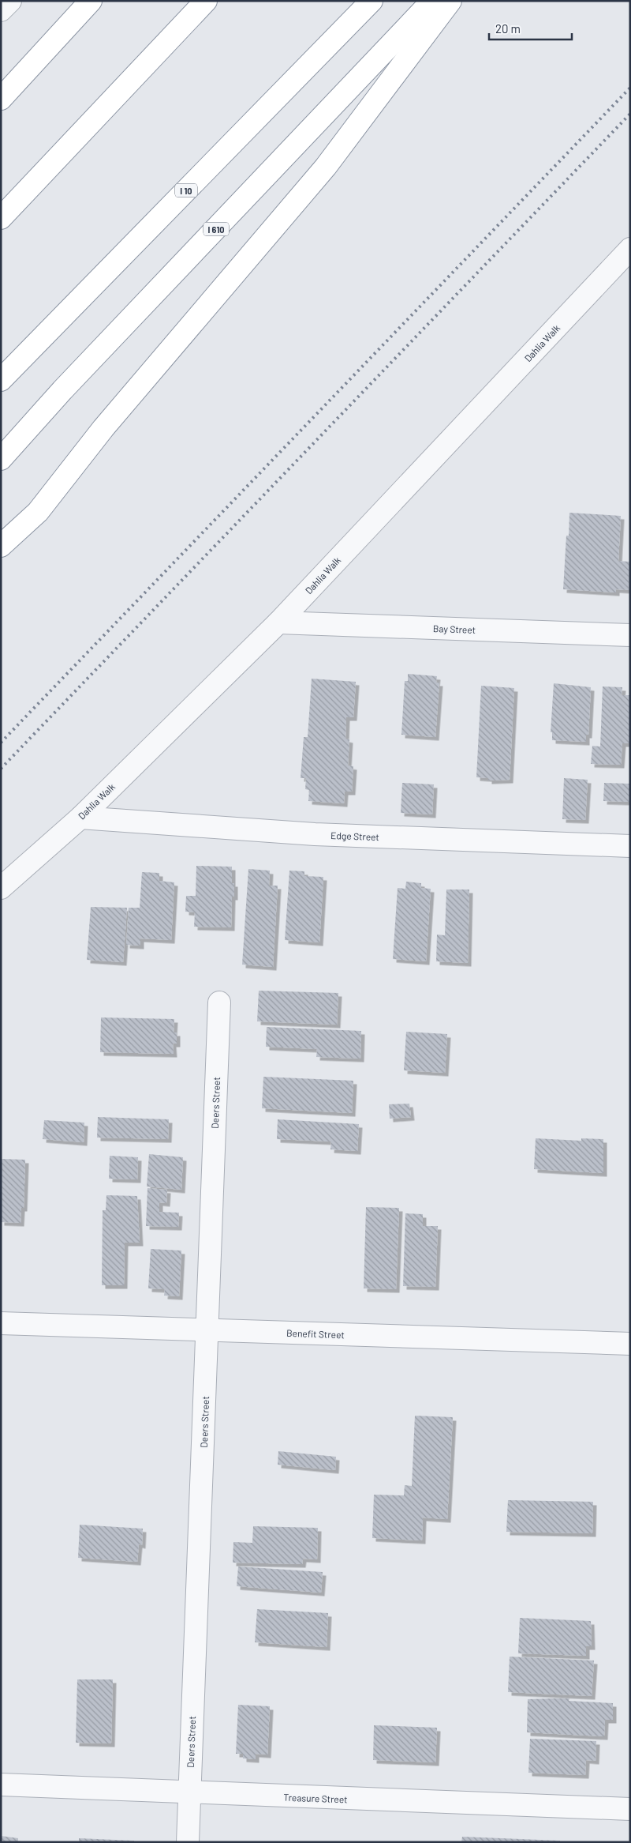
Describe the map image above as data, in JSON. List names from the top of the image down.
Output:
{
  "streets": {
    "highway": ["I 10", "I 610"],
    "street": [
      "Dahlia Walk",
      "Bay Street",
      "Edge Street",
      "Deers Street",
      "Benefit Street",
      "Treasure Street"
    ]
  },
  "crossings": [
    ["Dahlia Walk", "Bay Street"],
    ["Dahlia Walk", "Edge Street"],
    ["Deers Street", "Benefit Street"],
    ["Deers Street", "Treasure Street"]
  ],
  "scale_bar": "20 m"
}
